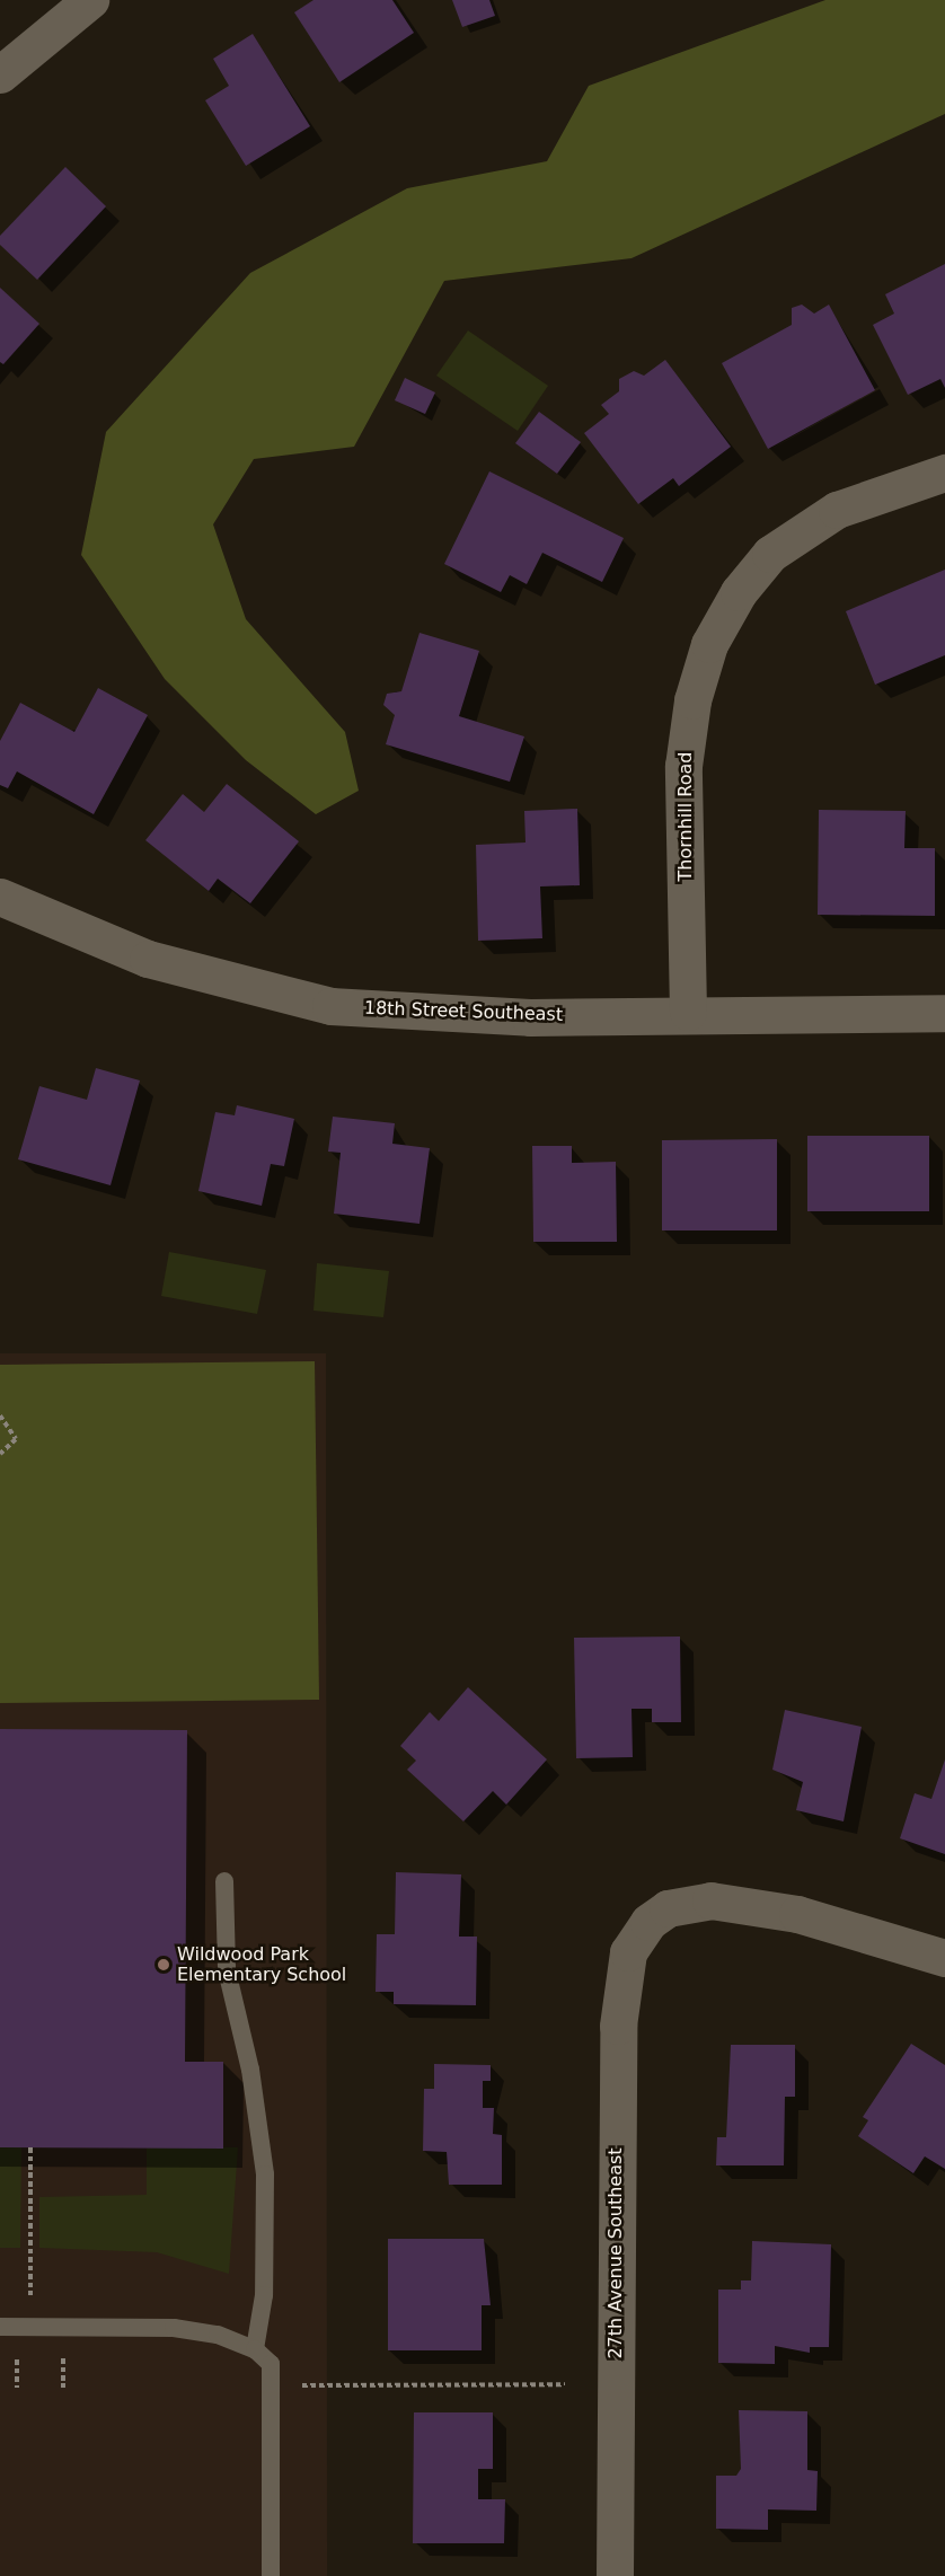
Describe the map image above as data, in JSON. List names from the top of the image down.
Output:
{
  "streets": {
    "street": ["Thornhill Road", "18th Street Southeast", "27th Avenue Southeast"]
  },
  "crossings": [
    ["Thornhill Road", "18th Street Southeast"]
  ],
  "places": ["Wildwood Park Elementary School"]
}
